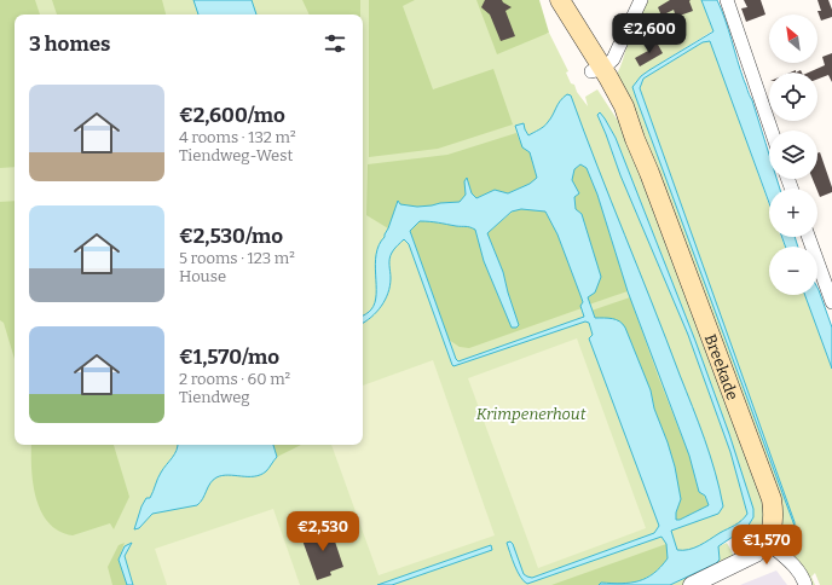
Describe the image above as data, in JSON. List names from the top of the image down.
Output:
{
  "streets": {
    "main road": ["Breekade"]
  },
  "parks": ["Krimpenerhout"],
  "north": "top left",
  "page": {
    "price": ["€2,600", "€2,530", "€1,570"],
    "map_buttons": ["+", "−"],
    "heading": "3 homes",
    "list": [
      {
        "name": "€2,600/mo",
        "note": "4 rooms · 132 m² · Tiendweg-West"
      },
      {
        "name": "€2,530/mo",
        "note": "5 rooms · 123 m² · House"
      },
      {
        "name": "€1,570/mo",
        "note": "2 rooms · 60 m² · Tiendweg"
      }
    ]
  }
}
